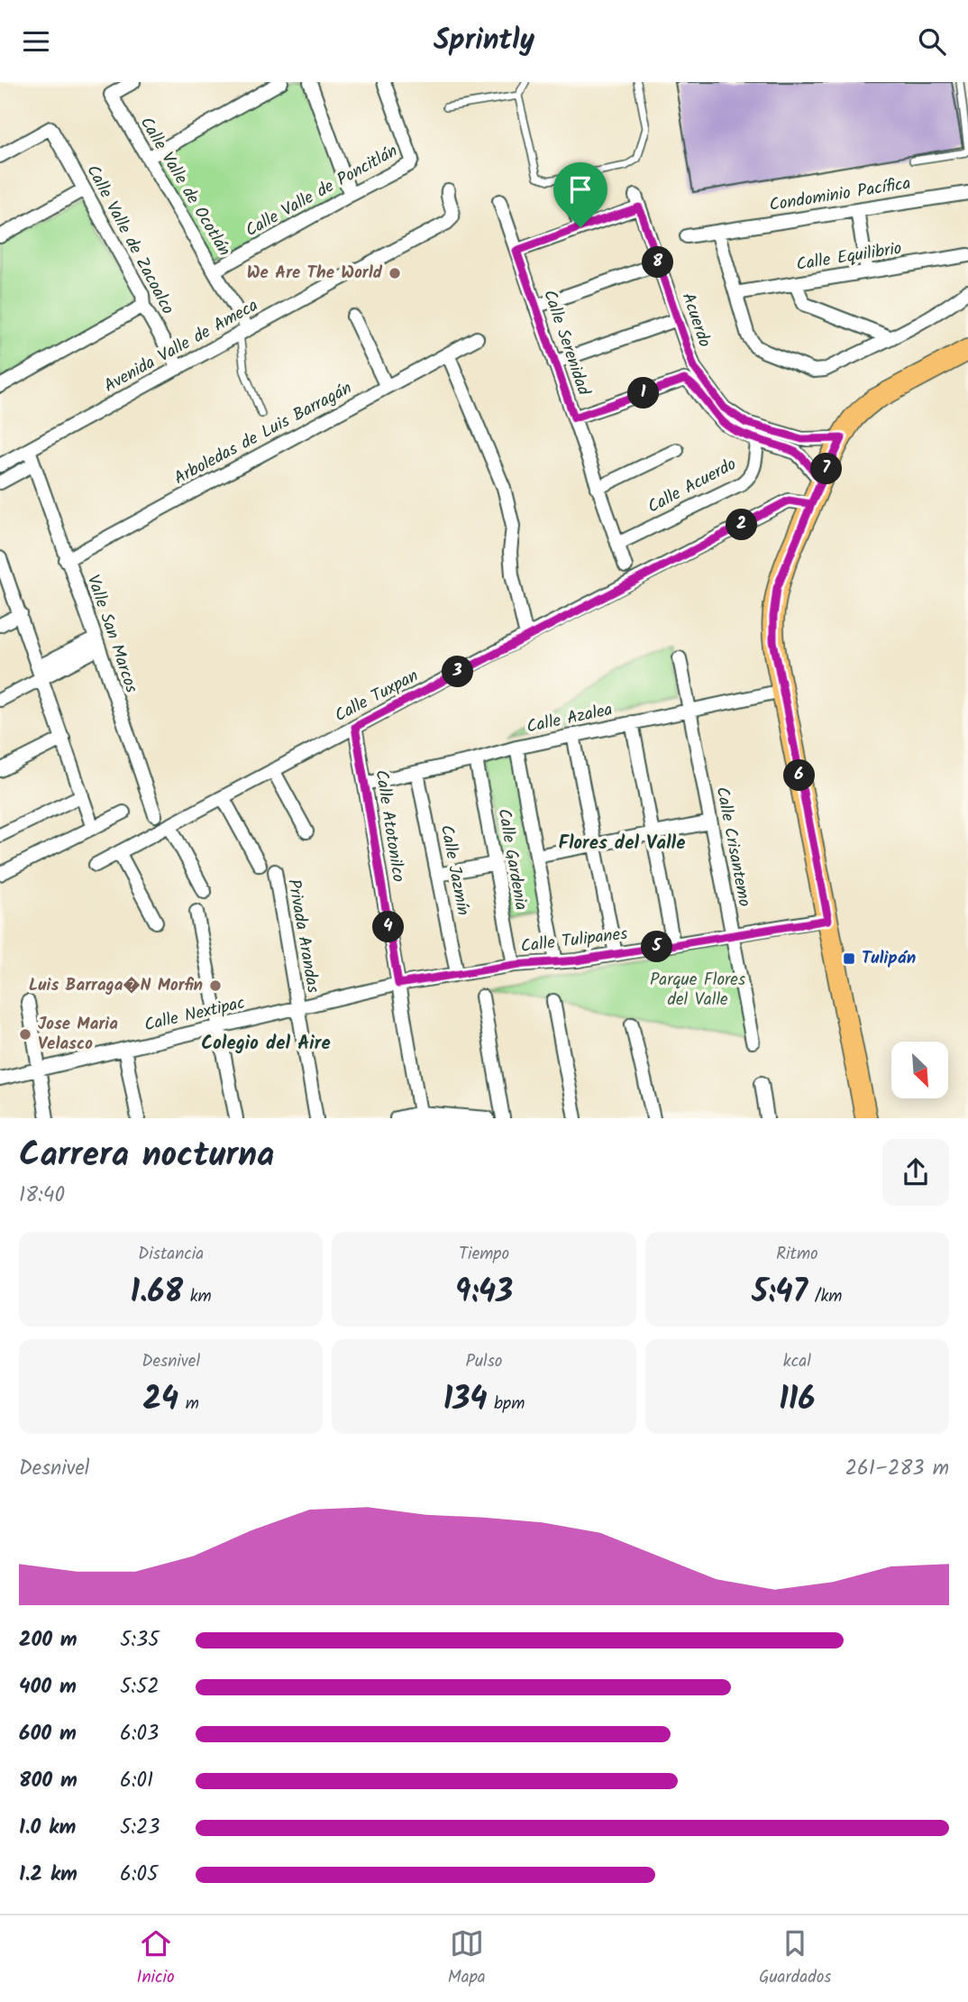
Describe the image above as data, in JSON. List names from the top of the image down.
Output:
{
  "streets": {
    "street": [
      "Calle Valle de Ocotlán",
      "Calle Valle de Poncitlán",
      "Condominio Pacífica",
      "Calle Valle de Zacoalco",
      "Calle Equilibrio",
      "Acuerdo",
      "Calle Serenidad",
      "Avenida Valle de Ameca",
      "Arboledas de Luis Barragán",
      "Calle Acuerdo",
      "Valle San Marcos",
      "Calle Tuxpan",
      "Calle Azalea",
      "Calle Atotonilco",
      "Calle Crisantemo",
      "Calle Gardenia",
      "Calle Jazmín",
      "Privada Arandas",
      "Calle Tulipanes",
      "Calle Nextipac"
    ]
  },
  "crossings": [
    ["Calle Valle de Ocotlán", "Calle Valle de Poncitlán"],
    ["Calle Valle de Ocotlán", "Avenida Valle de Ameca"],
    ["Calle Valle de Zacoalco", "Avenida Valle de Ameca"],
    ["Acuerdo", "Calle Acuerdo"],
    ["Calle Serenidad", "Calle Acuerdo"],
    ["Avenida Valle de Ameca", "Valle San Marcos"],
    ["Arboledas de Luis Barragán", "Valle San Marcos"],
    ["Calle Tuxpan", "Calle Atotonilco"],
    ["Calle Azalea", "Calle Atotonilco"],
    ["Calle Azalea", "Calle Crisantemo"],
    ["Calle Azalea", "Calle Gardenia"],
    ["Calle Azalea", "Calle Jazmín"],
    ["Calle Atotonilco", "Calle Tulipanes"],
    ["Calle Atotonilco", "Calle Nextipac"],
    ["Calle Crisantemo", "Calle Tulipanes"],
    ["Calle Gardenia", "Calle Tulipanes"],
    ["Calle Jazmín", "Calle Tulipanes"],
    ["Privada Arandas", "Calle Nextipac"],
    ["Calle Tulipanes", "Calle Nextipac"]
  ],
  "districts": ["Flores del Valle", "Colegio del Aire"],
  "parks": ["Parque Flores del Valle"],
  "places": {
    "other": ["We Are The World", "Luis Barraga�N Morfin", "Jose Maria Velasco"],
    "transit": ["Tulipán"]
  },
  "north": "bottom right",
  "page": {
    "header": "Sprintly",
    "pins": [
      "8",
      "1",
      "7",
      "2",
      "3",
      "6",
      "4",
      "5"
    ],
    "heading": ["Carrera nocturna", "18:40"],
    "stats": [
      ["Distancia", "1.68 km"],
      ["Tiempo", "9:43"],
      ["Ritmo", "5:47 /km"],
      ["Desnivel", "24 m"],
      ["Pulso", "134 bpm"],
      ["kcal", "116"]
    ],
    "chart": ["Desnivel", "261–283 m"],
    "list": [
      {
        "name": "200 m",
        "note": "5:35"
      },
      {
        "name": "400 m",
        "note": "5:52"
      },
      {
        "name": "600 m",
        "note": "6:03"
      },
      {
        "name": "800 m",
        "note": "6:01"
      },
      {
        "name": "1.0 km",
        "note": "5:23"
      },
      {
        "name": "1.2 km",
        "note": "6:05"
      }
    ],
    "tabs": ["Inicio", "Mapa", "Guardados"]
  }
}
